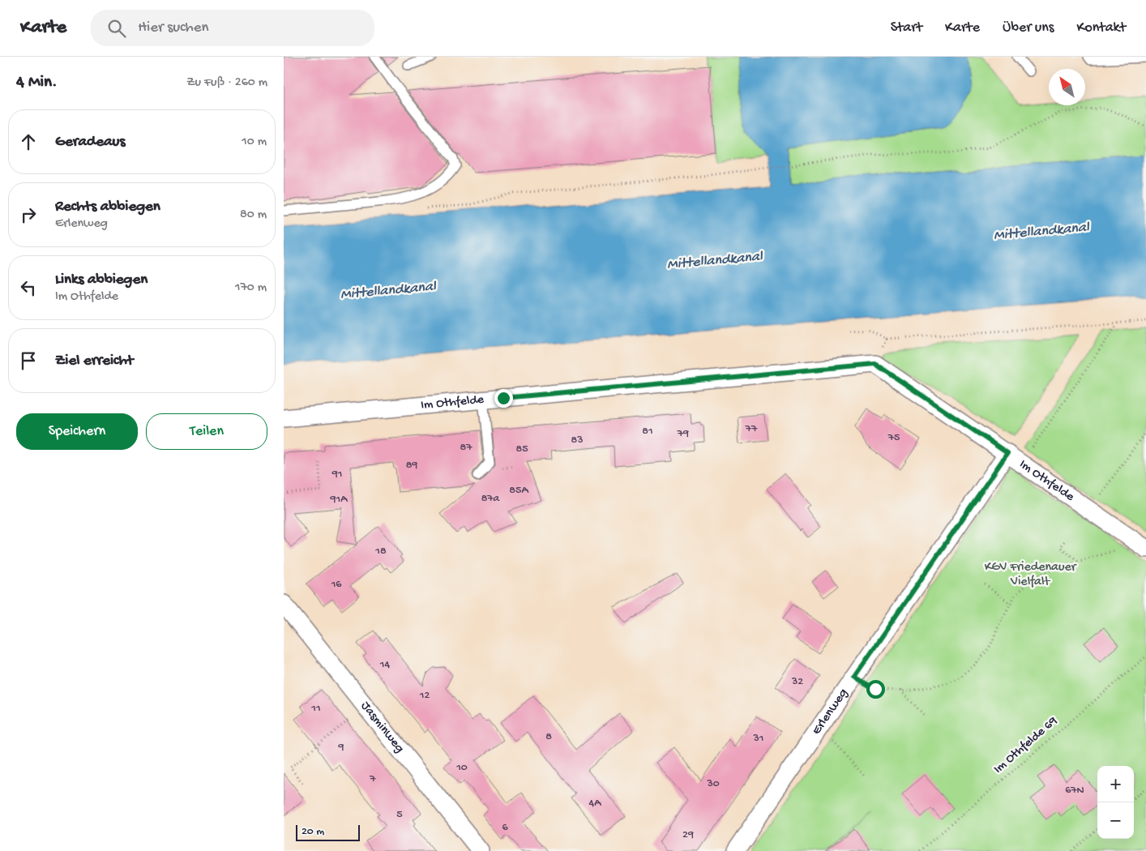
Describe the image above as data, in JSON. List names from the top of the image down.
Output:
{
  "streets": {
    "street": ["Im Othfelde", "Erlenweg", "Jasminweg"],
    "path": ["Im Othfelde 69"]
  },
  "crossings": [
    ["Im Othfelde", "Erlenweg"]
  ],
  "water": ["Mittellandkanal"],
  "parks": ["KGV Friedenauer Vielfalt"],
  "house_numbers": [
    "77",
    "81",
    "79",
    "75",
    "83",
    "87",
    "85",
    "89",
    "91",
    "85A",
    "87a",
    "91A",
    "18",
    "16",
    "14",
    "32",
    "12",
    "11",
    "8",
    "31",
    "9",
    "10",
    "7",
    "30",
    "67N",
    "4A",
    "5",
    "6",
    "29"
  ],
  "scale_bar": "20 m",
  "north": "top left",
  "page": {
    "header": "Karte",
    "search": "Hier suchen",
    "nav": [
      "Start",
      "Karte",
      "Über uns",
      "Kontakt"
    ],
    "heading": ["4 Min.", "Zu Fuß · 260 m"],
    "list": [
      ["Geradeaus", "10 m"],
      ["Rechts abbiegen", "Erlenweg", "80 m"],
      ["Links abbiegen", "Im Othfelde", "170 m"],
      "Ziel erreicht"
    ],
    "buttons": ["Speichern", "Teilen"],
    "map_buttons": ["+", "−"],
    "scale": "20 m"
  }
}
